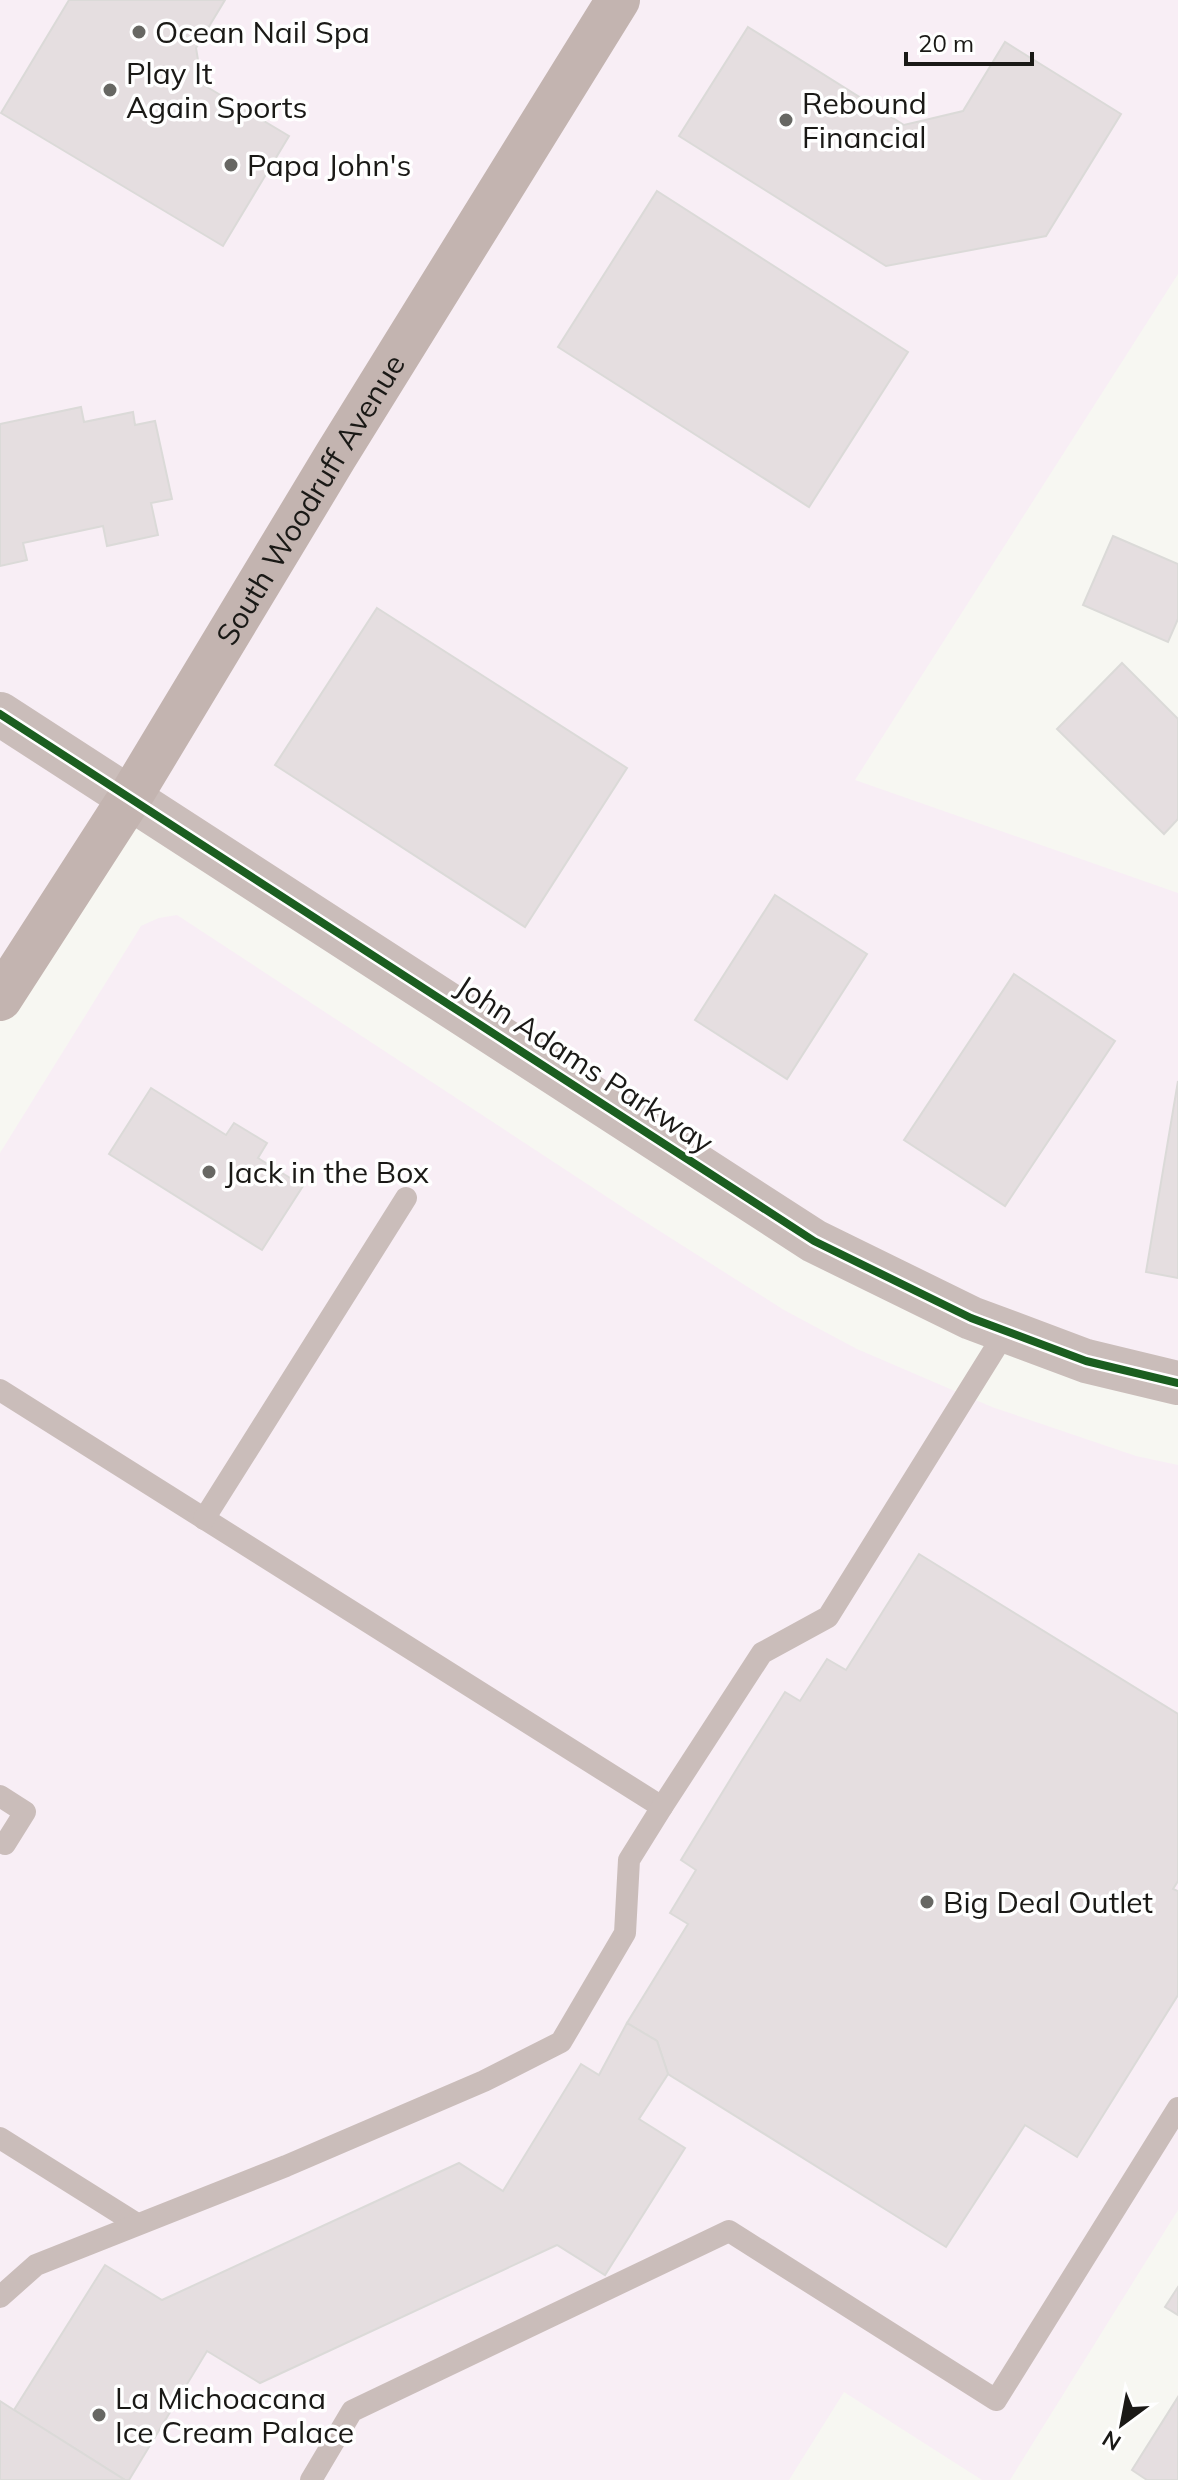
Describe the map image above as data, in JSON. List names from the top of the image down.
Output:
{
  "streets": {
    "main road": ["South Woodruff Avenue"],
    "street": ["John Adams Parkway"]
  },
  "crossings": [
    ["South Woodruff Avenue", "John Adams Parkway"]
  ],
  "places": [
    "Ocean Nail Spa",
    "Play It Again Sports",
    "Rebound Financial",
    "Papa John's",
    "Jack in the Box",
    "Big Deal Outlet",
    "La Michoacana Ice Cream Palace"
  ],
  "scale_bar": "20 m",
  "north": "bottom left"
}
